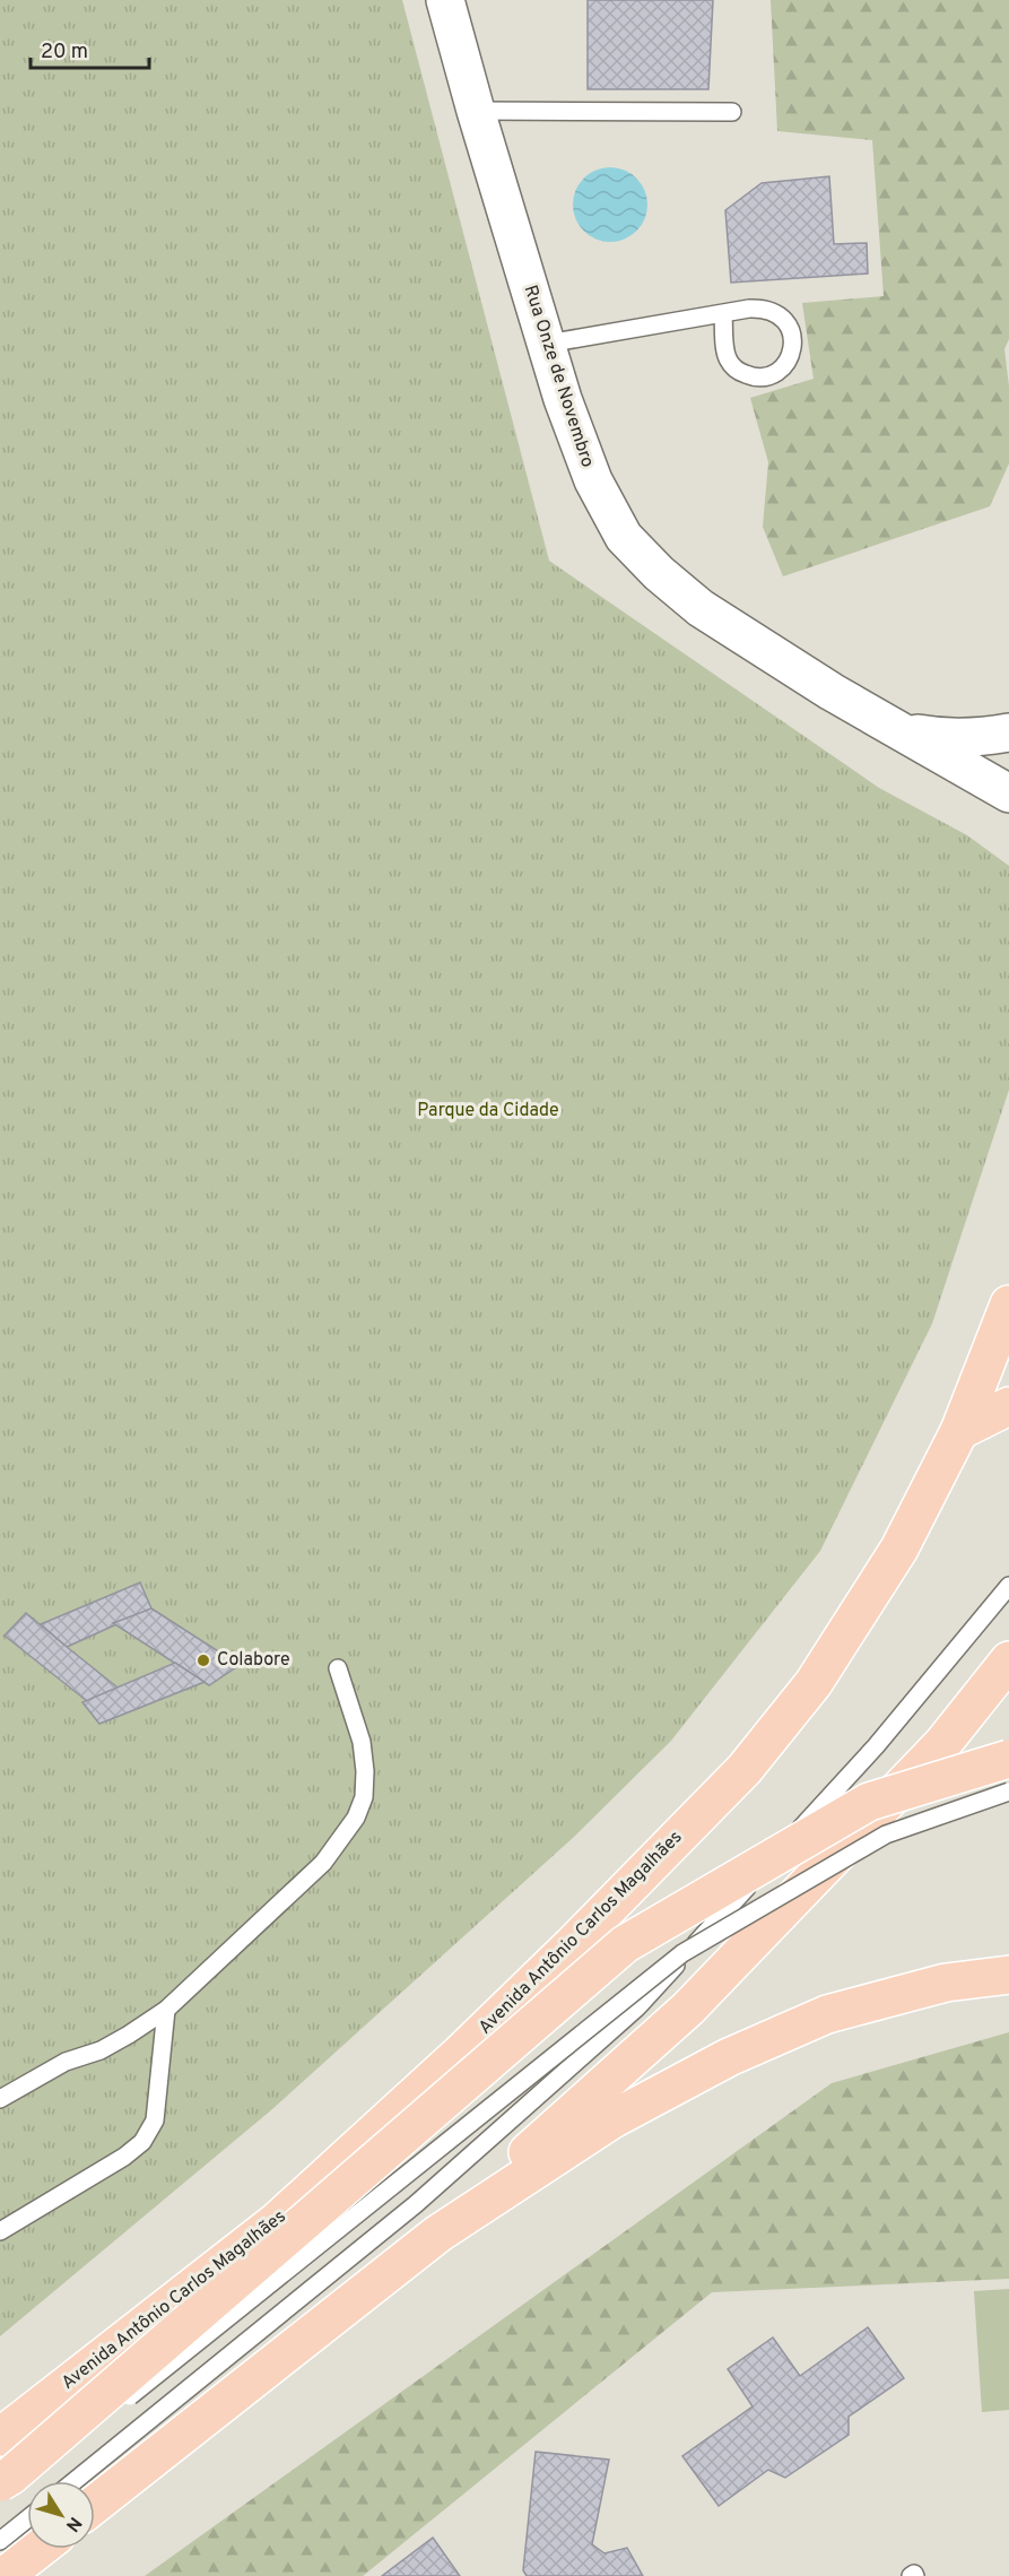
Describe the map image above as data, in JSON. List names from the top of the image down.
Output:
{
  "streets": {
    "main road": ["Avenida Antônio Carlos Magalhães"],
    "street": ["Rua Onze de Novembro"]
  },
  "parks": ["Parque da Cidade"],
  "places": ["Colabore"],
  "scale_bar": "20 m",
  "north": "bottom right"
}
